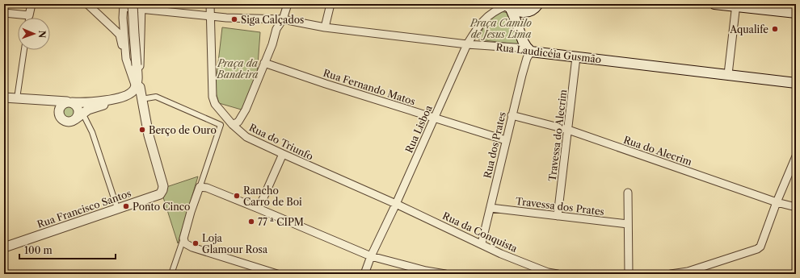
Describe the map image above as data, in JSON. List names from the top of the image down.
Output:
{
  "streets": {
    "main road": ["Rua Laudicéia Gusmão"],
    "street": [
      "Rua Fernando Matos",
      "Rua Lisboa",
      "Travessa do Alecrim",
      "Rua do Triunfo",
      "Rua dos Prates",
      "Rua do Alecrim",
      "Travessa dos Prates",
      "Rua Francisco Santos",
      "Rua da Conquista"
    ]
  },
  "crossings": [
    ["Rua Laudicéia Gusmão", "Rua Lisboa"],
    ["Rua Laudicéia Gusmão", "Travessa do Alecrim"],
    ["Rua Laudicéia Gusmão", "Rua do Triunfo"],
    ["Rua Laudicéia Gusmão", "Rua dos Prates"],
    ["Rua Fernando Matos", "Rua Lisboa"],
    ["Rua Fernando Matos", "Rua dos Prates"],
    ["Rua Lisboa", "Rua do Triunfo"],
    ["Rua Lisboa", "Rua da Conquista"],
    ["Travessa do Alecrim", "Rua do Alecrim"],
    ["Travessa do Alecrim", "Travessa dos Prates"],
    ["Rua do Triunfo", "Rua da Conquista"],
    ["Rua dos Prates", "Rua do Alecrim"],
    ["Rua dos Prates", "Travessa dos Prates"],
    ["Rua dos Prates", "Rua da Conquista"]
  ],
  "parks": ["Praça Camilo de Jesus Lima", "Praça da Bandeira"],
  "places": [
    "Siga Calçados",
    "Aqualife",
    "Berço de Ouro",
    "Rancho Carro de Boi",
    "Ponto Cinco",
    "77 ª CIPM",
    "Loja Glamour Rosa"
  ],
  "scale_bar": "100 m",
  "north": "right"
}
